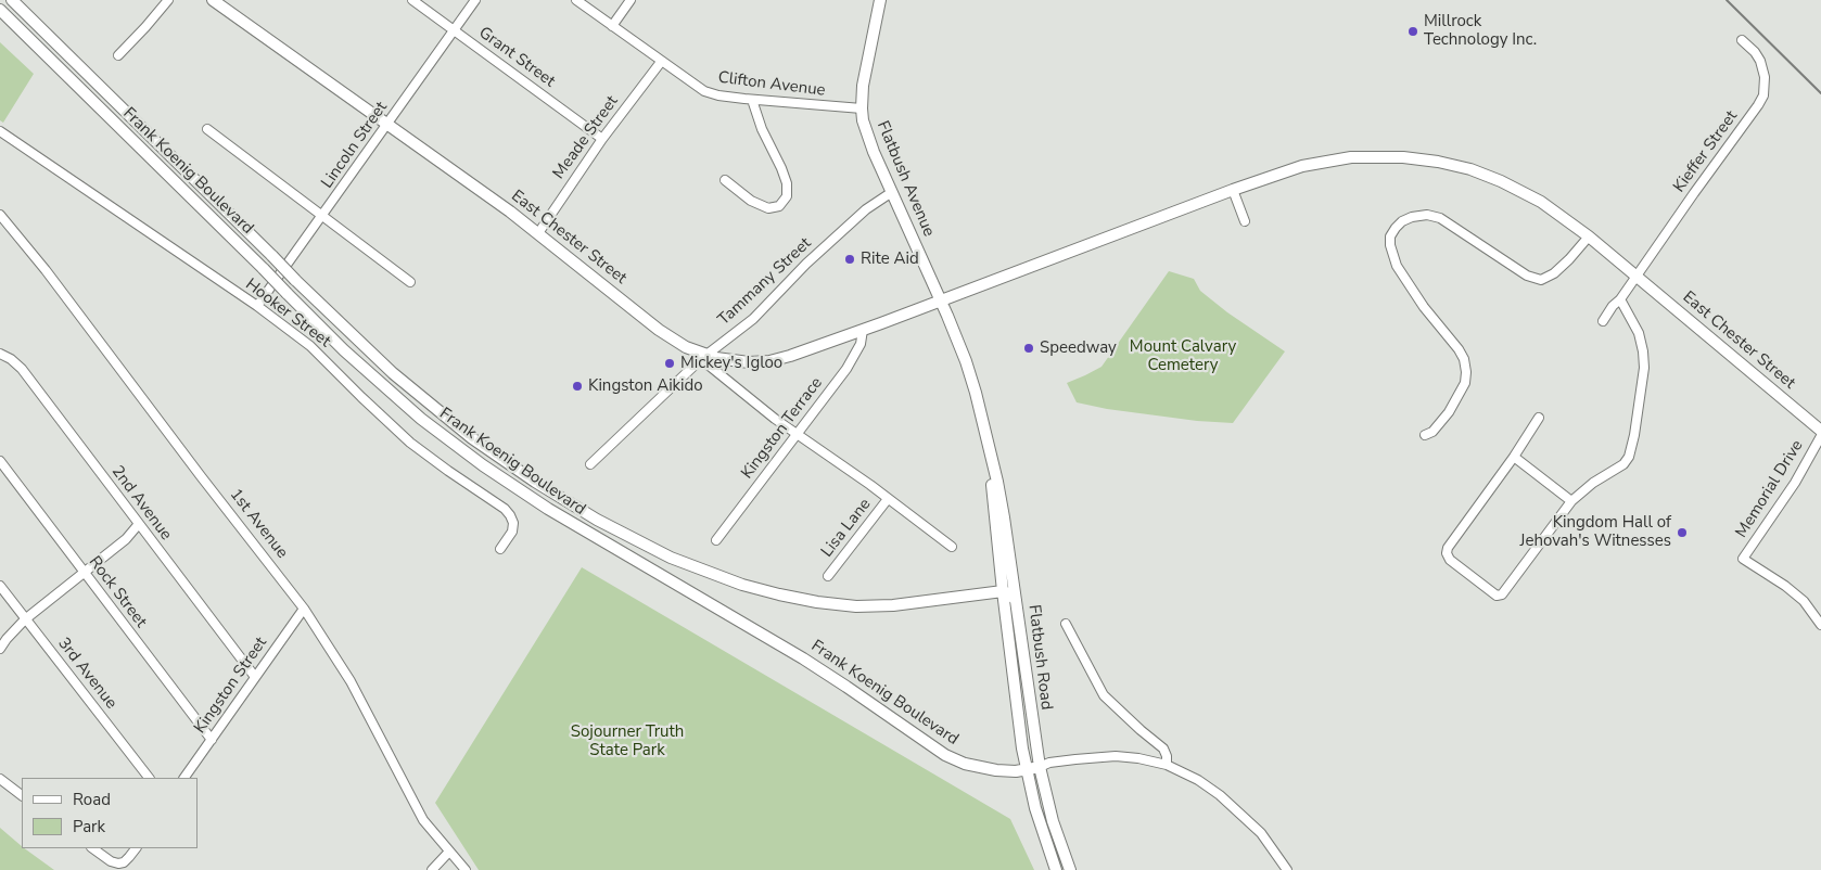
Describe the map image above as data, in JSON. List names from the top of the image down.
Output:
{
  "streets": {
    "main road": [
      "Frank Koenig Boulevard",
      "Flatbush Avenue",
      "East Chester Street",
      "Flatbush Road"
    ],
    "street": [
      "Grant Street",
      "Clifton Avenue",
      "Meade Street",
      "Lincoln Street",
      "Kieffer Street",
      "Tammany Street",
      "Hooker Street",
      "Kingston Terrace",
      "Memorial Drive",
      "2nd Avenue",
      "1st Avenue",
      "Lisa Lane",
      "Rock Street",
      "3rd Avenue",
      "Kingston Street"
    ]
  },
  "crossings": [
    ["Grant Street", "Meade Street"],
    ["Grant Street", "Lincoln Street"],
    ["Clifton Avenue", "Meade Street"],
    ["Clifton Avenue", "Flatbush Avenue"],
    ["Meade Street", "East Chester Street"],
    ["Lincoln Street", "East Chester Street"],
    ["Lincoln Street", "Hooker Street"],
    ["Kieffer Street", "East Chester Street"],
    ["Frank Koenig Boulevard", "Flatbush Road"],
    ["Flatbush Avenue", "East Chester Street"],
    ["Flatbush Avenue", "Tammany Street"],
    ["Flatbush Avenue", "Flatbush Road"],
    ["East Chester Street", "Tammany Street"],
    ["East Chester Street", "Kingston Terrace"],
    ["East Chester Street", "Lisa Lane"],
    ["2nd Avenue", "Kingston Street"],
    ["1st Avenue", "Kingston Street"],
    ["Rock Street", "Kingston Street"]
  ],
  "parks": ["Mount Calvary Cemetery", "Sojourner Truth State Park"],
  "places": [
    "Millrock Technology Inc.",
    "Rite Aid",
    "Speedway",
    "Mickey's Igloo",
    "Kingston Aikido",
    "Kingdom Hall of Jehovah's Witnesses"
  ],
  "legend": ["Road", "Park"]
}
